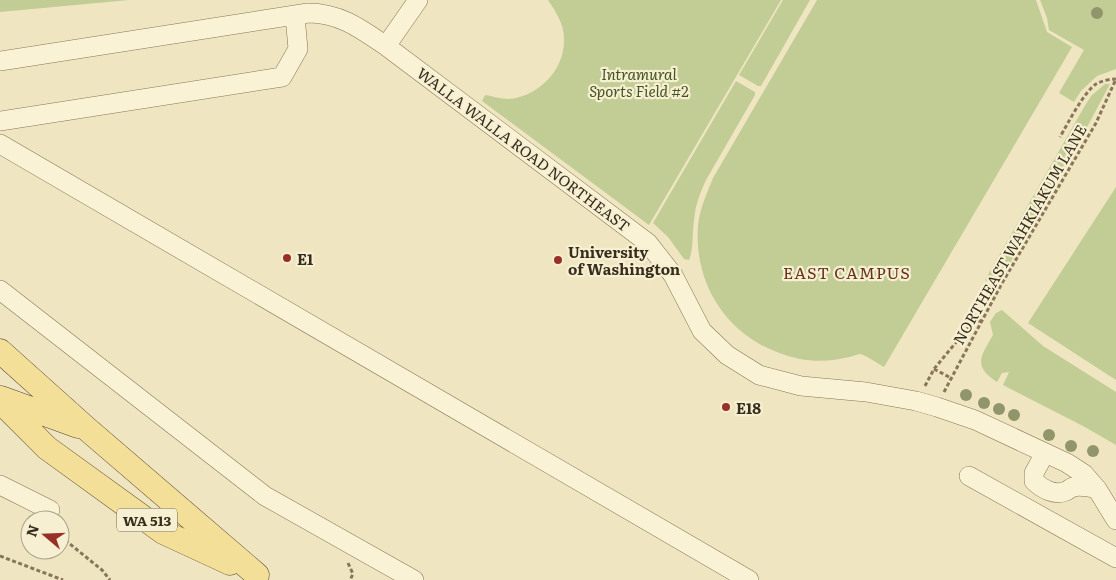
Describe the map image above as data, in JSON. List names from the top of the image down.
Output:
{
  "streets": {
    "main road": ["WA 513"],
    "street": ["WALLA WALLA ROAD NORTHEAST"],
    "path": ["NORTHEAST WAHKIAKUM LANE"]
  },
  "districts": ["EAST CAMPUS"],
  "parks": ["Intramural Sports Field #2"],
  "places": ["E1", "University of Washington", "E18"],
  "north": "left"
}
